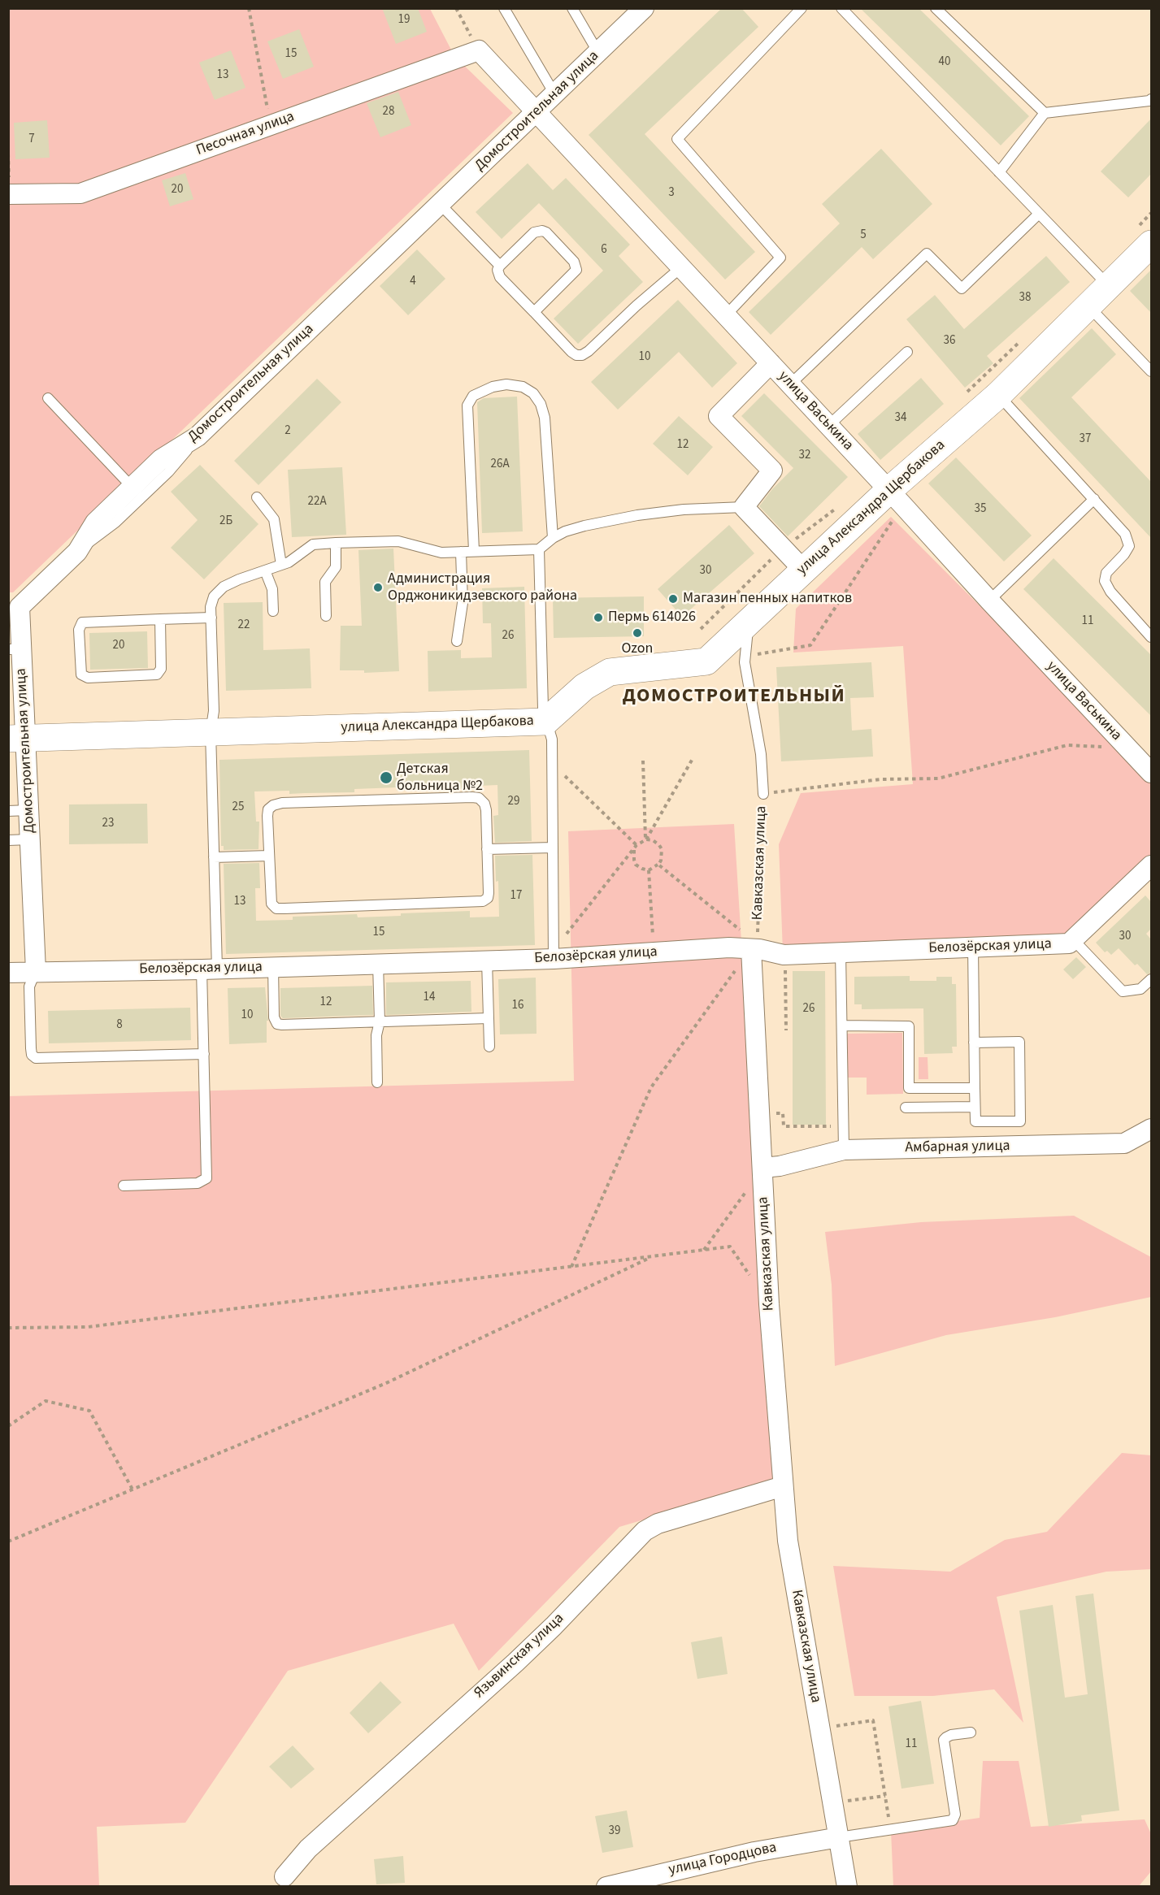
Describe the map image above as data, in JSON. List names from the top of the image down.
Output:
{
  "streets": {
    "street": [
      "Домостроительная улица",
      "Песочная улица",
      "улица Васькина",
      "улица Александра Щербакова",
      "Кавказская улица",
      "Белозёрская улица",
      "Амбарная улица",
      "Язьвинская улица",
      "улица Городцова"
    ]
  },
  "crossings": [
    ["Домостроительная улица", "улица Васькина"],
    ["Домостроительная улица", "улица Александра Щербакова"],
    ["Домостроительная улица", "Белозёрская улица"],
    ["Песочная улица", "улица Васькина"],
    ["улица Васькина", "улица Александра Щербакова"],
    ["улица Александра Щербакова", "Кавказская улица"],
    ["Кавказская улица", "Белозёрская улица"],
    ["Кавказская улица", "Амбарная улица"],
    ["Кавказская улица", "Язьвинская улица"],
    ["Кавказская улица", "улица Городцова"]
  ],
  "districts": ["ДОМОСТРОИТЕЛЬНЫЙ"],
  "places": [
    "Администрация Орджоникидзевского района",
    "Магазин пенных напитков",
    "Пермь 614026",
    "Ozon",
    "Детская больница №2"
  ],
  "house_numbers": [
    "19",
    "15",
    "40",
    "13",
    "28",
    "7",
    "20",
    "3",
    "5",
    "6",
    "4",
    "38",
    "36",
    "10",
    "34",
    "2",
    "37",
    "12",
    "32",
    "26А",
    "22А",
    "35",
    "2Б",
    "30",
    "11",
    "22",
    "26",
    "20",
    "29",
    "25",
    "23",
    "17",
    "13",
    "15",
    "30",
    "14",
    "12",
    "16",
    "26",
    "10",
    "8",
    "11",
    "39"
  ]
}
